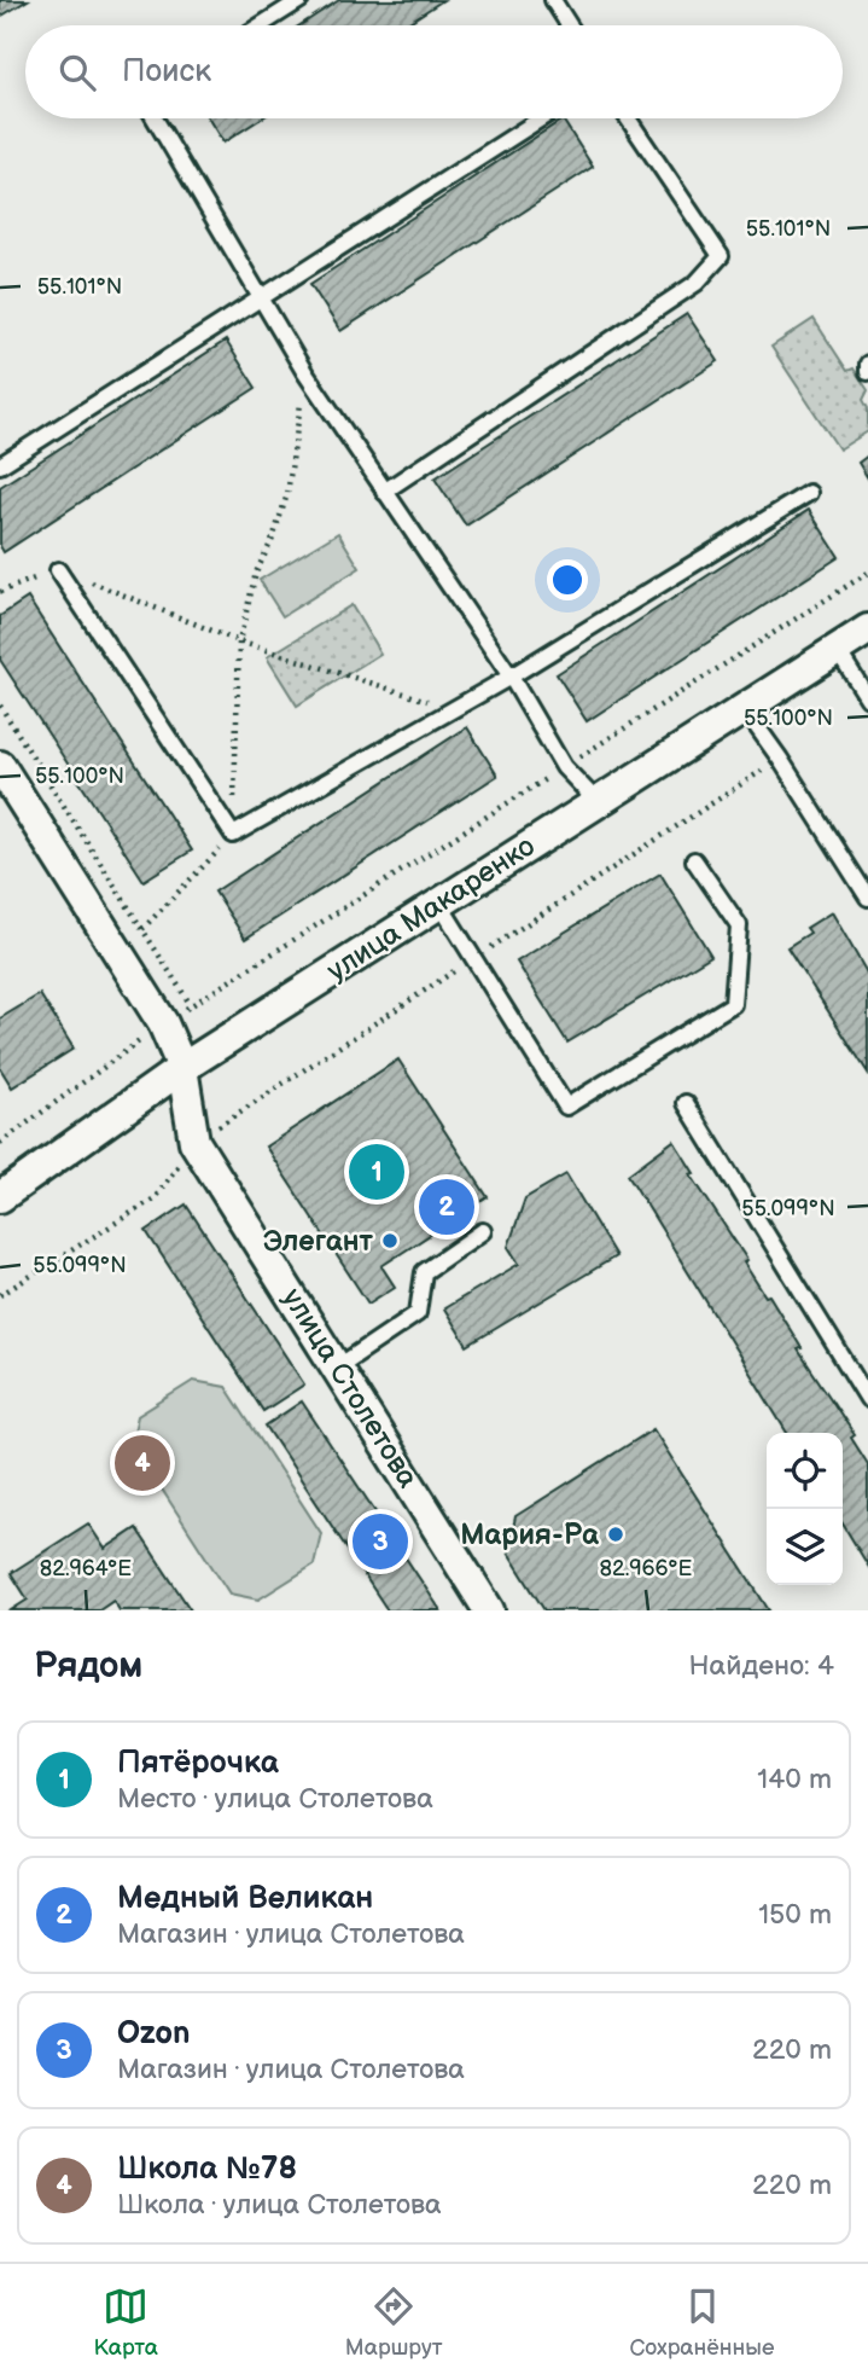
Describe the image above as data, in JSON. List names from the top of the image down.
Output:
{
  "streets": {
    "street": ["улица Макаренко", "улица Столетова"]
  },
  "crossings": [
    ["улица Макаренко", "улица Столетова"]
  ],
  "places": ["Элегант", "Мария-Ра"],
  "page": {
    "search": "Поиск",
    "pins": [
      "1",
      "2",
      "4",
      "3"
    ],
    "heading": ["Рядом", "Найдено: 4"],
    "list": [
      {
        "mark": "1",
        "name": "Пятёрочка",
        "note": "Место · улица Столетова",
        "value": "140 m"
      },
      {
        "mark": "2",
        "name": "Медный Великан",
        "note": "Магазин · улица Столетова",
        "value": "150 m"
      },
      {
        "mark": "3",
        "name": "Ozon",
        "note": "Магазин · улица Столетова",
        "value": "220 m"
      },
      {
        "mark": "4",
        "name": "Школа №78",
        "note": "Школа · улица Столетова",
        "value": "220 m"
      }
    ],
    "nav": ["Карта", "Маршрут", "Сохранённые"]
  },
  "coordinates": [
    "55.101°N",
    "55.100°N",
    "55.099°N",
    "82.964°E",
    "82.966°E"
  ]
}
